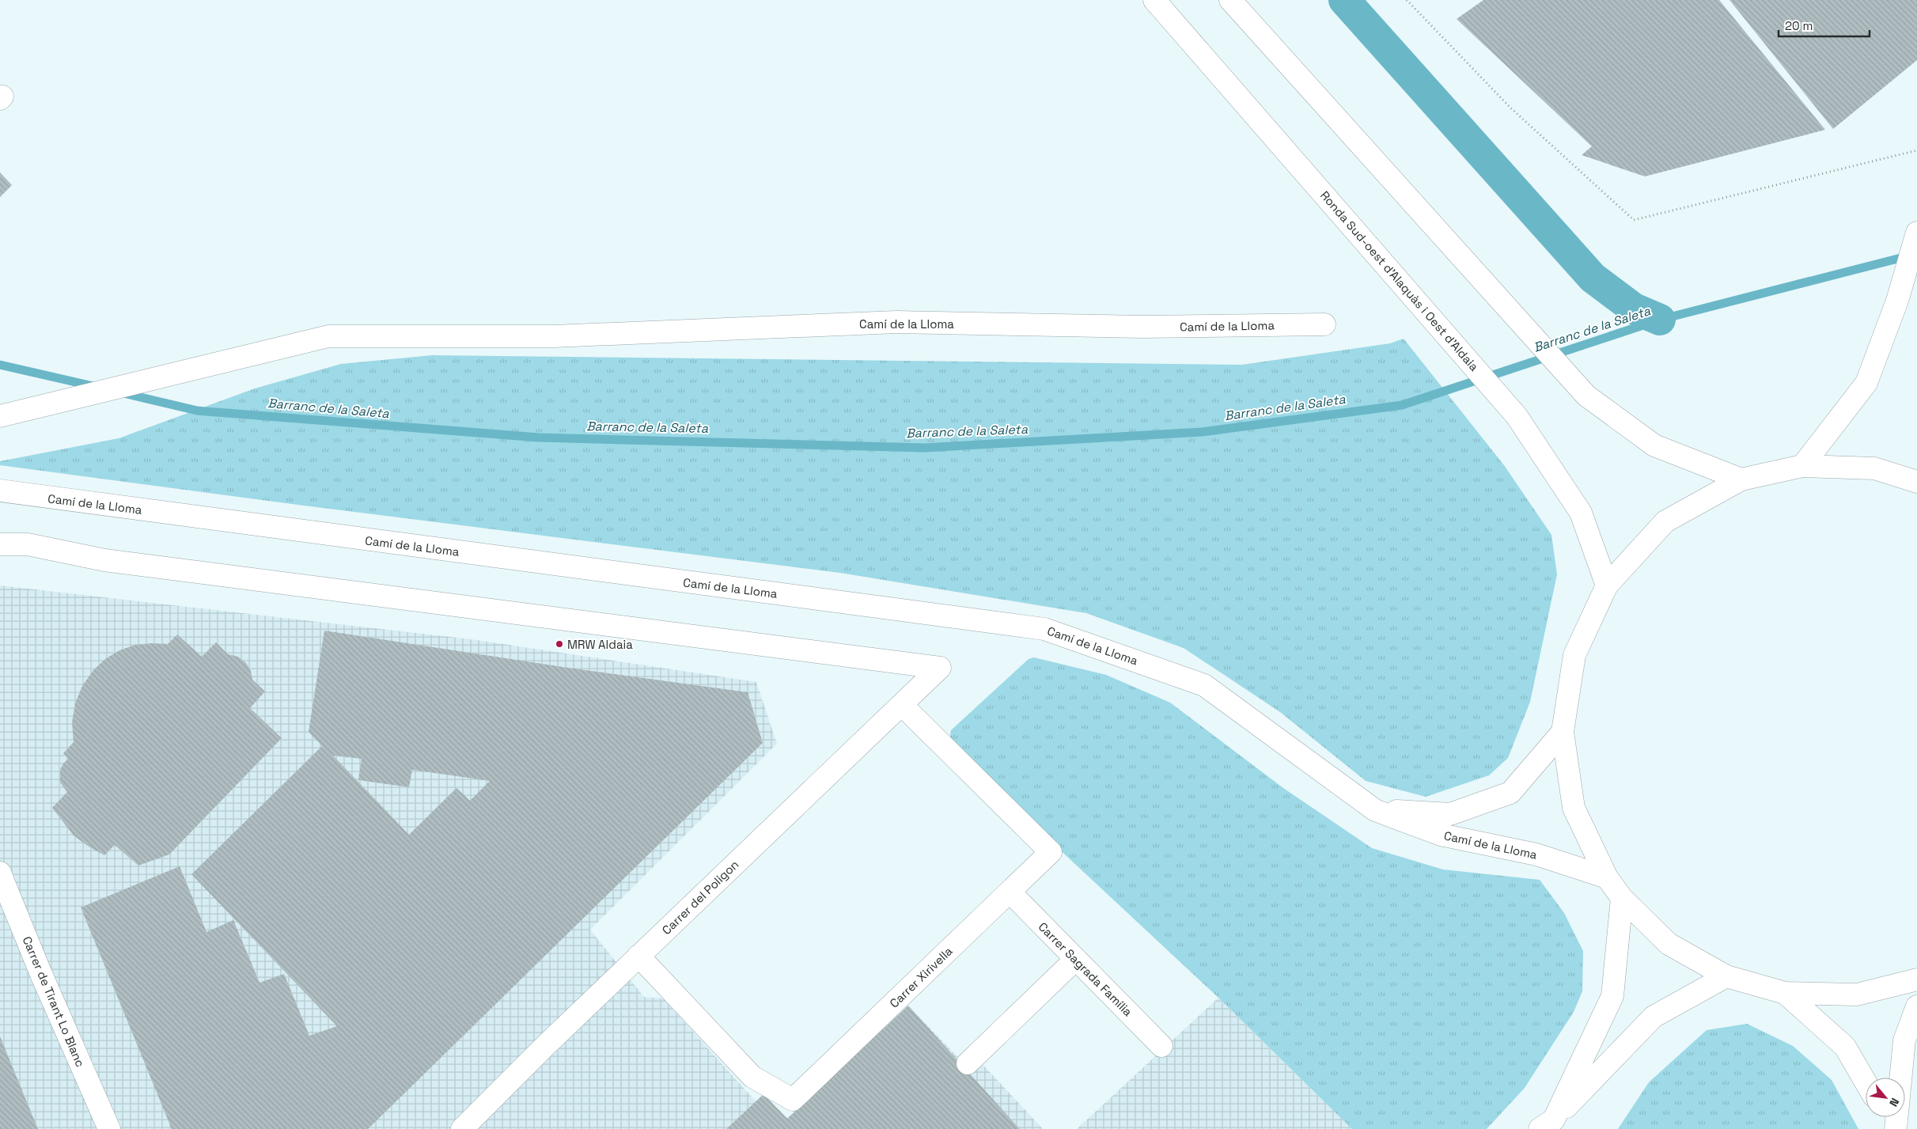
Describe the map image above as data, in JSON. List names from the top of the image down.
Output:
{
  "streets": {
    "street": [
      "Ronda Sud-oest d'Alaquàs i Oest d'Aldaia",
      "Camí de la Lloma",
      "Carrer del Poligon",
      "Carrer Sagrada Família",
      "Carrer Xirivella",
      "Carrer de Tirant Lo Blanc"
    ]
  },
  "crossings": [
    ["Carrer del Poligon", "Carrer Xirivella"],
    ["Carrer Sagrada Família", "Carrer Xirivella"]
  ],
  "water": ["Barranc de la Saleta"],
  "places": ["MRW Aldaia"],
  "scale_bar": "20 m",
  "north": "bottom right"
}
